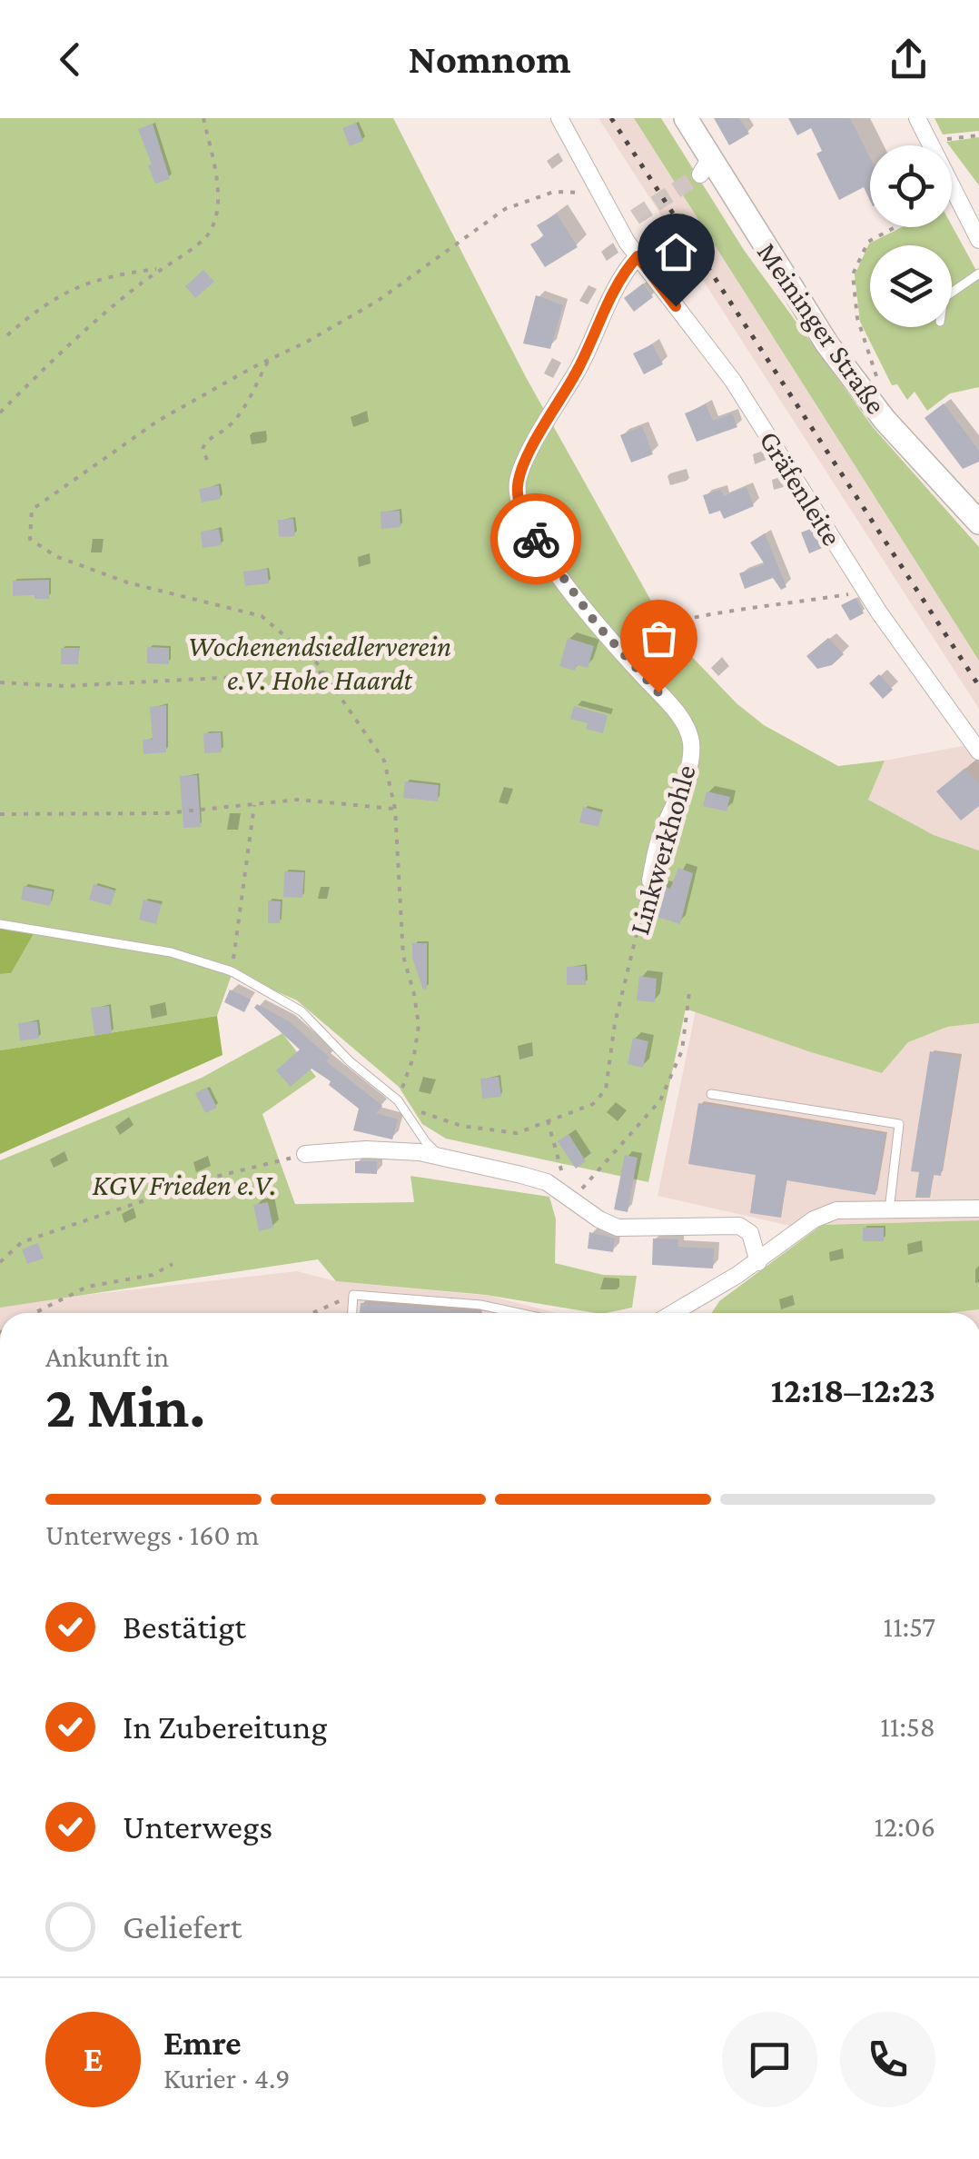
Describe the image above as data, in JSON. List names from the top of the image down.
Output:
{
  "streets": {
    "main road": ["Meininger Straße"],
    "street": ["Gräfenleite", "Linkwerkhohle"]
  },
  "crossings": [
    ["Gräfenleite", "Linkwerkhohle"]
  ],
  "parks": ["Wochenendsiedlerverein e.V. Hohe Haardt", "KGV Frieden e.V."],
  "page": {
    "header": "Nomnom",
    "heading": ["2 Min.", "Ankunft in", "12:18–12:23"],
    "panel": ["Emre", "Kurier · 4.9"],
    "bar": "Unterwegs · 160 m",
    "list": [
      ["Bestätigt", "11:57"],
      ["In Zubereitung", "11:58"],
      ["Unterwegs", "12:06"],
      "Geliefert"
    ],
    "round": "E"
  }
}
